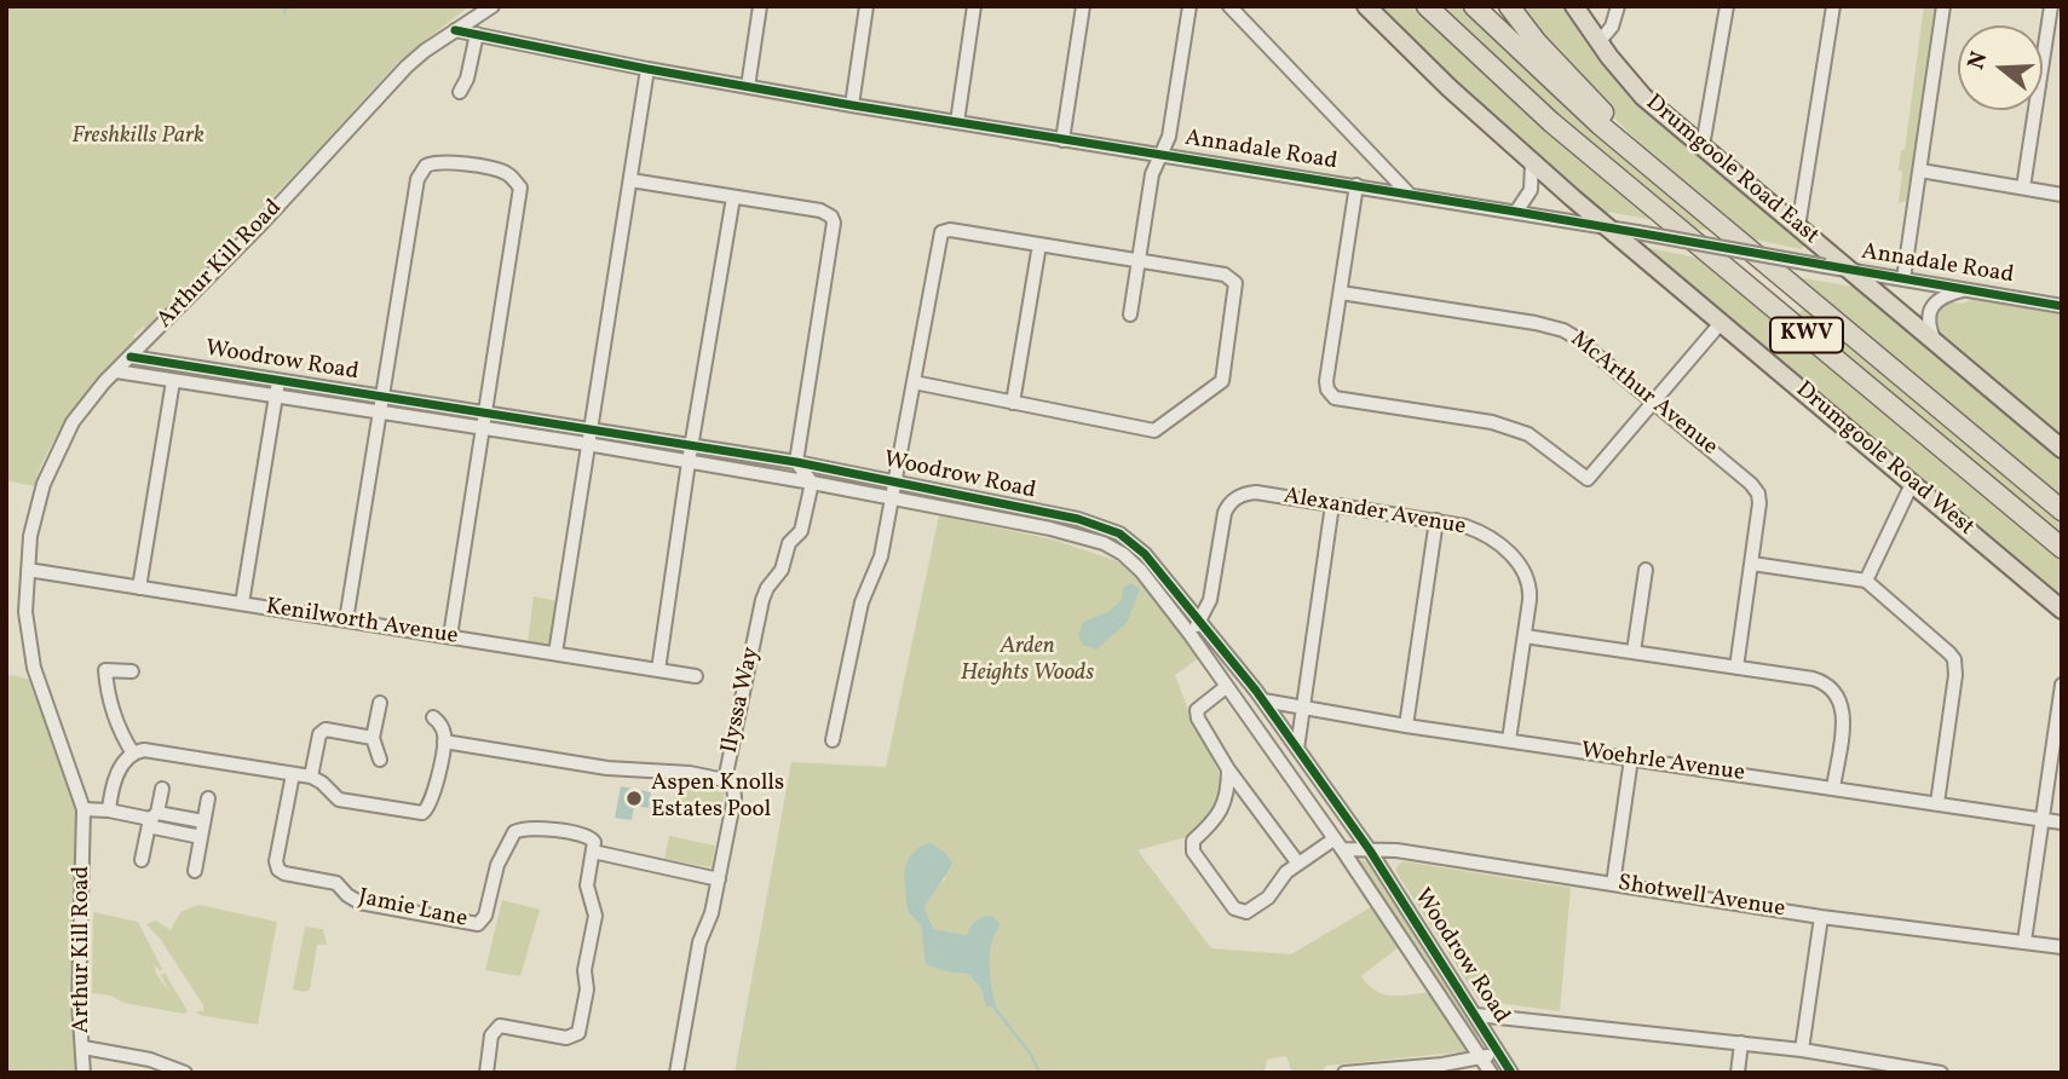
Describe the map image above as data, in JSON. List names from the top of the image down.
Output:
{
  "streets": {
    "highway": ["KWV"],
    "main road": ["Drumgoole Road East", "Drumgoole Road West"],
    "street": [
      "Annadale Road",
      "Arthur Kill Road",
      "Woodrow Road",
      "McArthur Avenue",
      "Alexander Avenue",
      "Kenilworth Avenue",
      "Ilyssa Way",
      "Woehrle Avenue",
      "Shotwell Avenue",
      "Jamie Lane"
    ]
  },
  "crossings": [
    ["Annadale Road", "Drumgoole Road East"],
    ["Annadale Road", "Arthur Kill Road"],
    ["Annadale Road", "Drumgoole Road West"],
    ["Arthur Kill Road", "Woodrow Road"],
    ["Arthur Kill Road", "Kenilworth Avenue"],
    ["Woodrow Road", "Alexander Avenue"],
    ["Woodrow Road", "Ilyssa Way"],
    ["Woodrow Road", "Woehrle Avenue"],
    ["Woodrow Road", "Shotwell Avenue"],
    ["Alexander Avenue", "Woehrle Avenue"]
  ],
  "parks": ["Freshkills Park", "Arden Heights Woods"],
  "places": ["Aspen Knolls Estates Pool"],
  "north": "left"
}
